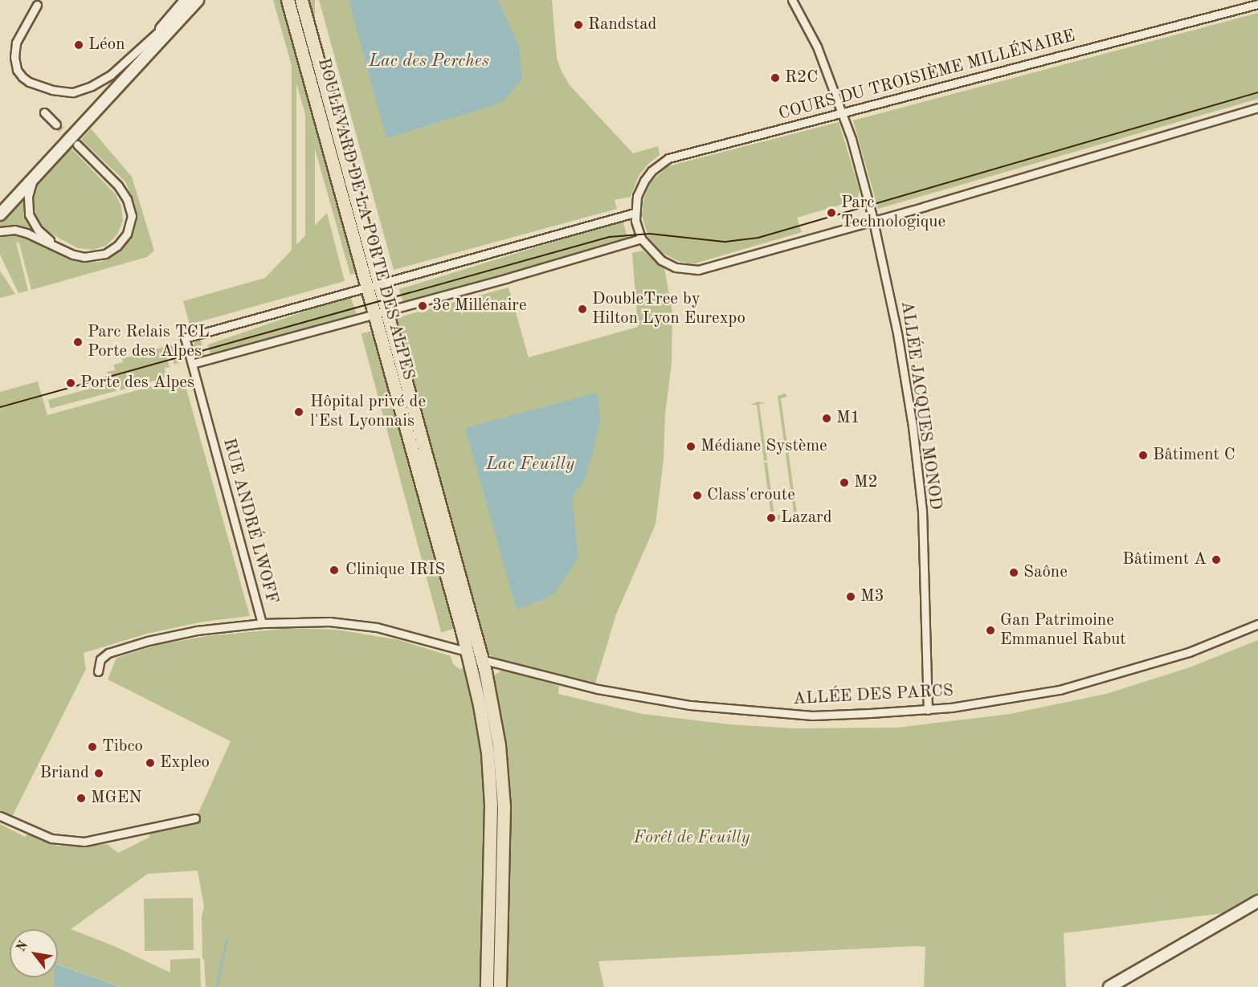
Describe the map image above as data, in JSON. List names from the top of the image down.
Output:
{
  "streets": {
    "main road": ["BOULEVARD DE LA PORTE DES ALPES"],
    "street": [
      "COURS DU TROISIÈME MILLÉNAIRE",
      "ALLÉE JACQUES MONOD",
      "RUE ANDRÉ LWOFF",
      "ALLÉE DES PARCS"
    ]
  },
  "crossings": [
    ["COURS DU TROISIÈME MILLÉNAIRE", "ALLÉE JACQUES MONOD"],
    ["BOULEVARD DE LA PORTE DES ALPES", "RUE ANDRÉ LWOFF"],
    ["BOULEVARD DE LA PORTE DES ALPES", "ALLÉE DES PARCS"],
    ["ALLÉE JACQUES MONOD", "ALLÉE DES PARCS"]
  ],
  "water": ["Lac des Perches", "Lac Feuilly"],
  "parks": ["Forêt de Feuilly"],
  "places": [
    "Randstad",
    "Léon",
    "R2C",
    "Parc Technologique",
    "3e Millénaire",
    "DoubleTree by Hilton Lyon Eurexpo",
    "Parc Relais TCL Porte des Alpes",
    "Porte des Alpes",
    "Hôpital privé de l'Est Lyonnais",
    "M1",
    "Médiane Système",
    "Bâtiment C",
    "M2",
    "Class'croute",
    "Lazard",
    "Bâtiment A",
    "Clinique IRIS",
    "Saône",
    "M3",
    "Gan Patrimoine Emmanuel Rabut",
    "Tibco",
    "Expleo",
    "Briand",
    "MGEN"
  ],
  "north": "top left"
}
